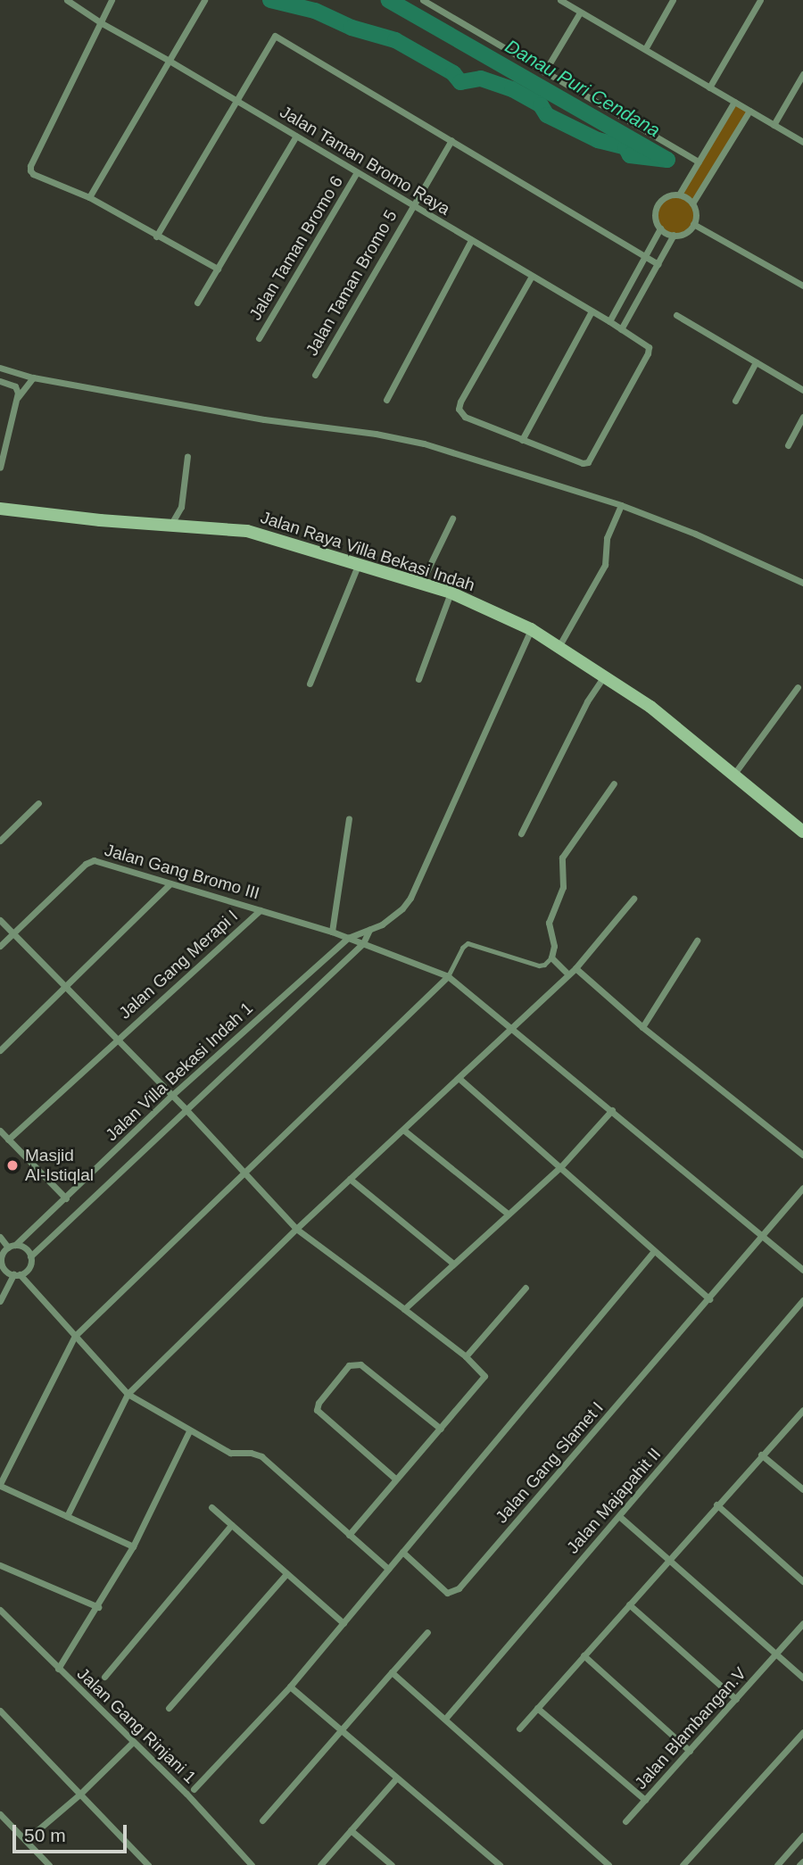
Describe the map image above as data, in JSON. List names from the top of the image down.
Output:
{
  "streets": {
    "main road": ["Jalan Raya Villa Bekasi Indah"],
    "street": [
      "Jalan Taman Bromo Raya",
      "Jalan Taman Bromo 6",
      "Jalan Taman Bromo 5",
      "Jalan Gang Bromo III",
      "Jalan Gang Merapi I",
      "Jalan Villa Bekasi Indah 1",
      "Jalan Gang Slamet I",
      "Jalan Majapahit II",
      "Jalan Gang Rinjani 1",
      "Jalan Blambangan.V"
    ]
  },
  "crossings": [
    ["Jalan Taman Bromo Raya", "Jalan Taman Bromo 6"],
    ["Jalan Taman Bromo Raya", "Jalan Taman Bromo 5"],
    ["Jalan Raya Villa Bekasi Indah", "Jalan Villa Bekasi Indah 1"],
    ["Jalan Gang Bromo III", "Jalan Gang Merapi I"],
    ["Jalan Gang Bromo III", "Jalan Villa Bekasi Indah 1"],
    ["Jalan Gang Bromo III", "Jalan Gang Slamet I"]
  ],
  "water": ["Danau Puri Cendana"],
  "places": ["Masjid Al-Istiqlal"],
  "scale_bar": "50 m"
}
